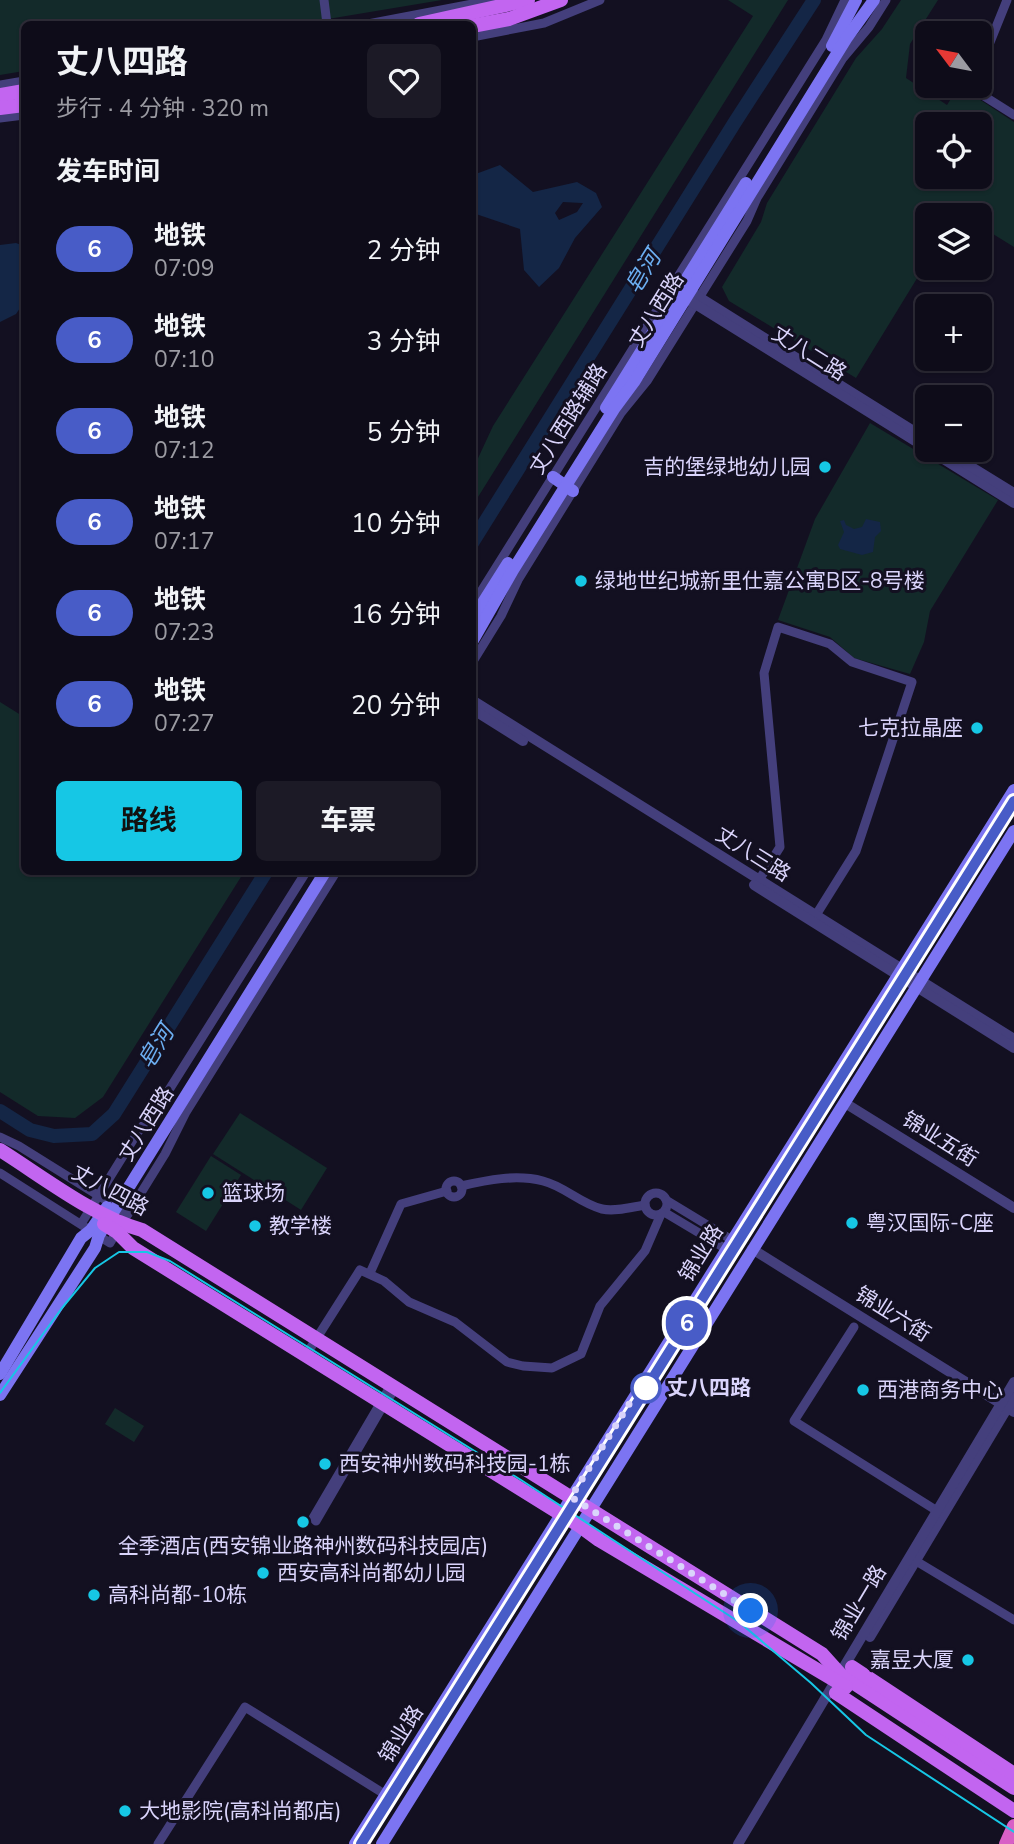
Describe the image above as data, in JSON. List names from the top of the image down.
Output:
{
  "streets": {
    "main road": ["丈八西路", "丈八四路", "锦业路"],
    "street": [
      "丈八二路",
      "丈八西路辅路",
      "丈八三路",
      "锦业五街",
      "锦业六街",
      "锦业一路"
    ]
  },
  "crossings": [
    ["丈八西路", "丈八二路"],
    ["丈八西路", "丈八西路辅路"],
    ["丈八西路", "丈八四路"],
    ["丈八二路", "丈八西路辅路"],
    ["丈八三路", "锦业路"],
    ["锦业五街", "锦业路"],
    ["丈八四路", "锦业路"],
    ["丈八四路", "锦业一路"],
    ["锦业路", "锦业六街"],
    ["锦业六街", "锦业一路"]
  ],
  "water": ["皂河"],
  "places": [
    "吉的堡绿地幼儿园",
    "绿地世纪城新里仕嘉公寓B区-8号楼",
    "七克拉晶座",
    "篮球场",
    "粤汉国际-C座",
    "教学楼",
    "丈八四路",
    "西港商务中心",
    "西安神州数码科技园-1栋",
    "全季酒店(西安锦业路神州数码科技园店)",
    "西安高科尚都幼儿园",
    "高科尚都-10栋",
    "嘉昱大厦",
    "大地影院(高科尚都店)"
  ],
  "lines": ["metro line 6"],
  "north": "top left",
  "page": {
    "on_map": "6",
    "map_buttons": ["+", "−"],
    "heading": [
      ["丈八四路", "步行 · 4 分钟 · 320 m"],
      "发车时间"
    ],
    "list": [
      {
        "mark": "6",
        "name": "地铁",
        "note": "07:09",
        "value": "2 分钟"
      },
      {
        "mark": "6",
        "name": "地铁",
        "note": "07:10",
        "value": "3 分钟"
      },
      {
        "mark": "6",
        "name": "地铁",
        "note": "07:12",
        "value": "5 分钟"
      },
      {
        "mark": "6",
        "name": "地铁",
        "note": "07:17",
        "value": "10 分钟"
      },
      {
        "mark": "6",
        "name": "地铁",
        "note": "07:23",
        "value": "16 分钟"
      },
      {
        "mark": "6",
        "name": "地铁",
        "note": "07:27",
        "value": "20 分钟"
      }
    ],
    "buttons": ["路线", "车票"]
  }
}
